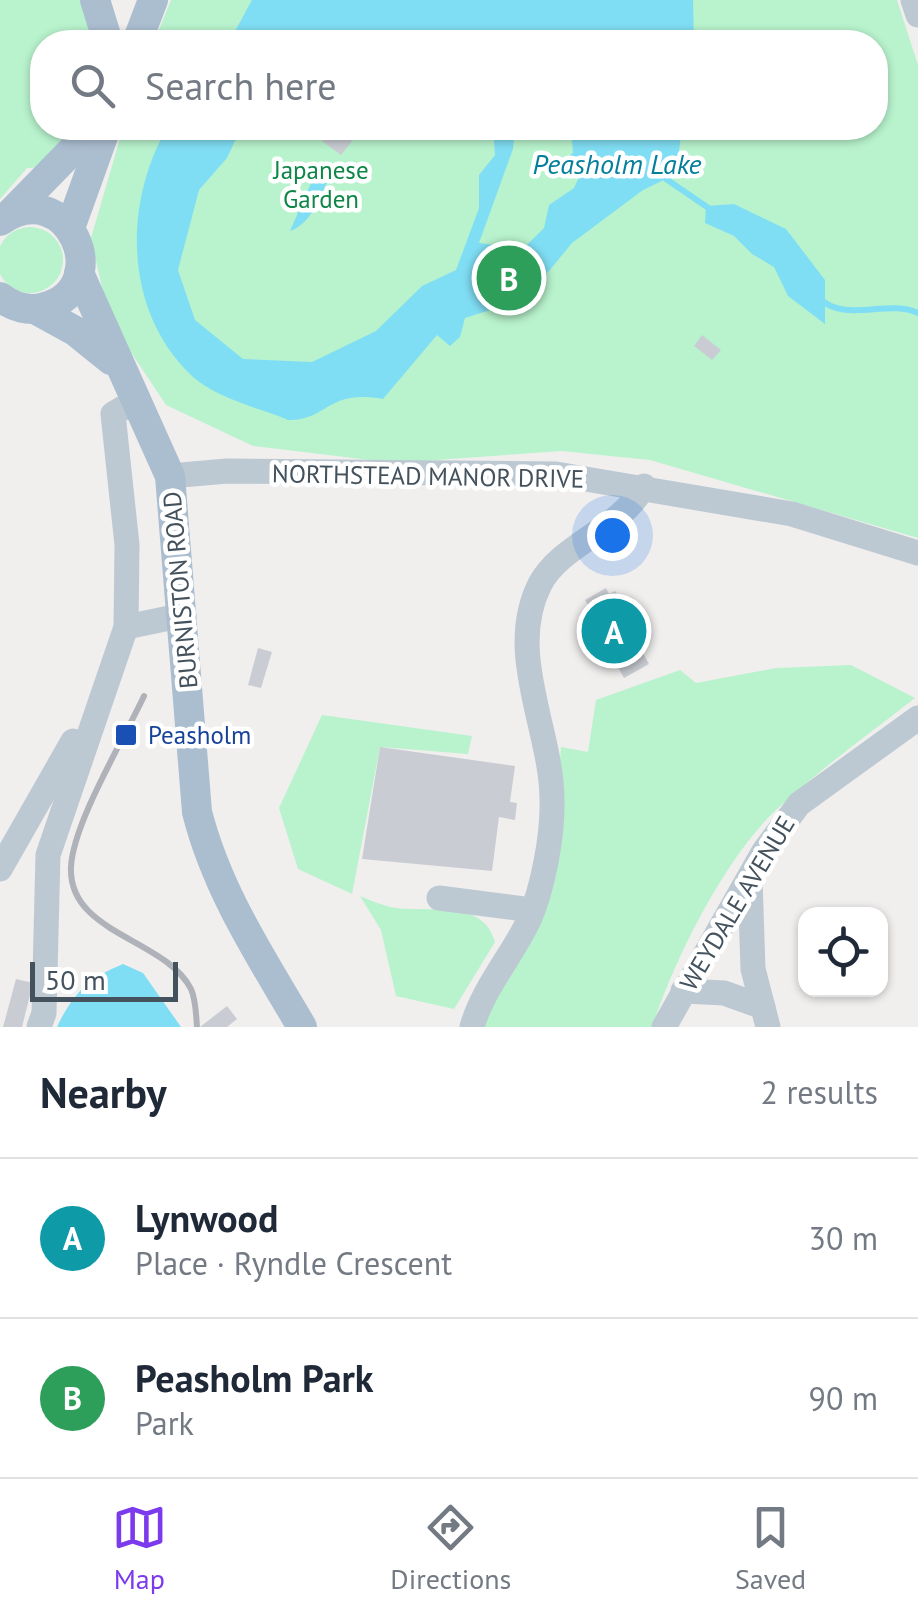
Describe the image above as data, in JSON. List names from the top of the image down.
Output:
{
  "streets": {
    "main road": ["BURNISTON ROAD"],
    "street": ["NORTHSTEAD MANOR DRIVE", "WEYDALE AVENUE"]
  },
  "crossings": [
    ["NORTHSTEAD MANOR DRIVE", "BURNISTON ROAD"]
  ],
  "water": ["Peasholm Lake"],
  "parks": ["Japanese Garden"],
  "places": {
    "transit": ["Peasholm"]
  },
  "scale_bar": "50 m",
  "page": {
    "search": "Search here",
    "pins": ["B", "A"],
    "scale": "50 m",
    "heading": ["Nearby", "2 results"],
    "list": [
      {
        "mark": "A",
        "name": "Lynwood",
        "note": "Place · Ryndle Crescent",
        "value": "30 m"
      },
      {
        "mark": "B",
        "name": "Peasholm Park",
        "note": "Park",
        "value": "90 m"
      }
    ],
    "nav": ["Map", "Directions", "Saved"]
  }
}
